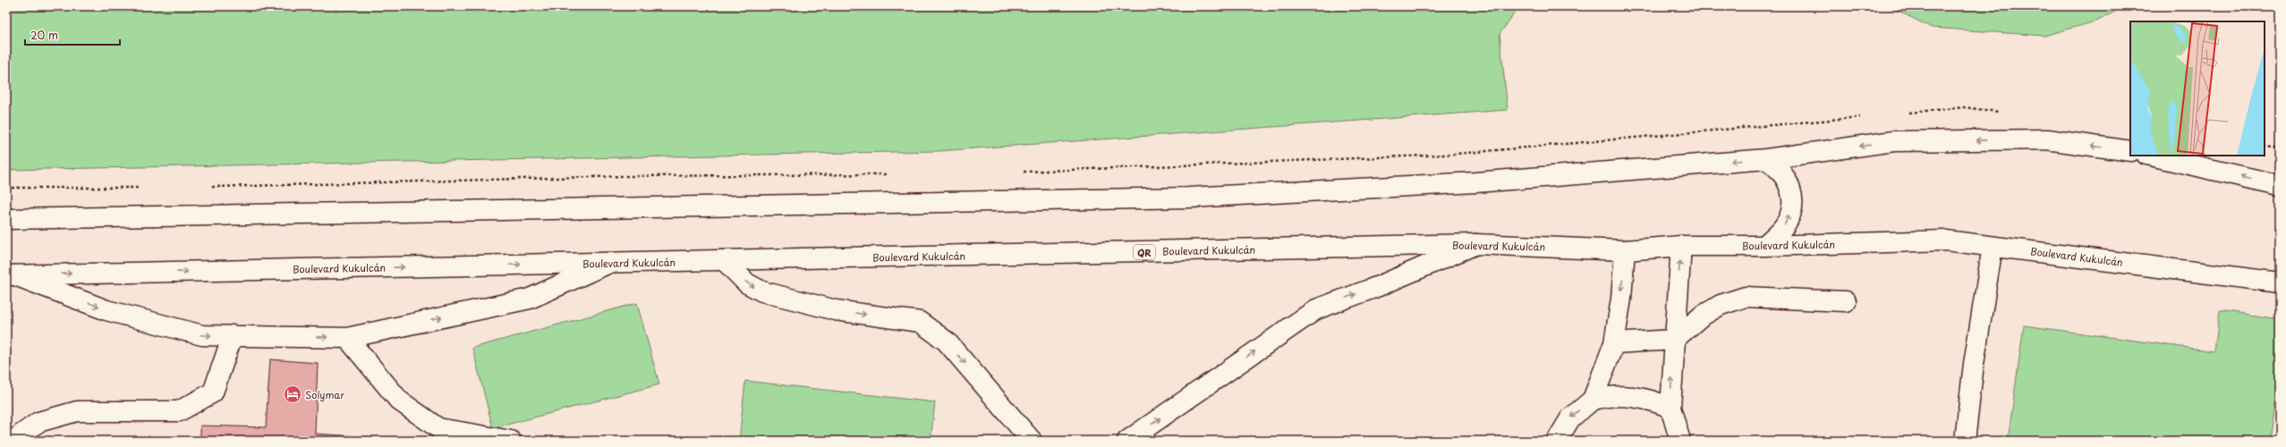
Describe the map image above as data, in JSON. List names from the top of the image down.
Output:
{
  "streets": {
    "main road": ["Boulevard Kukulcán", "QR"]
  },
  "places": {
    "hotel": ["Solymar"]
  },
  "scale_bar": "20 m"
}
